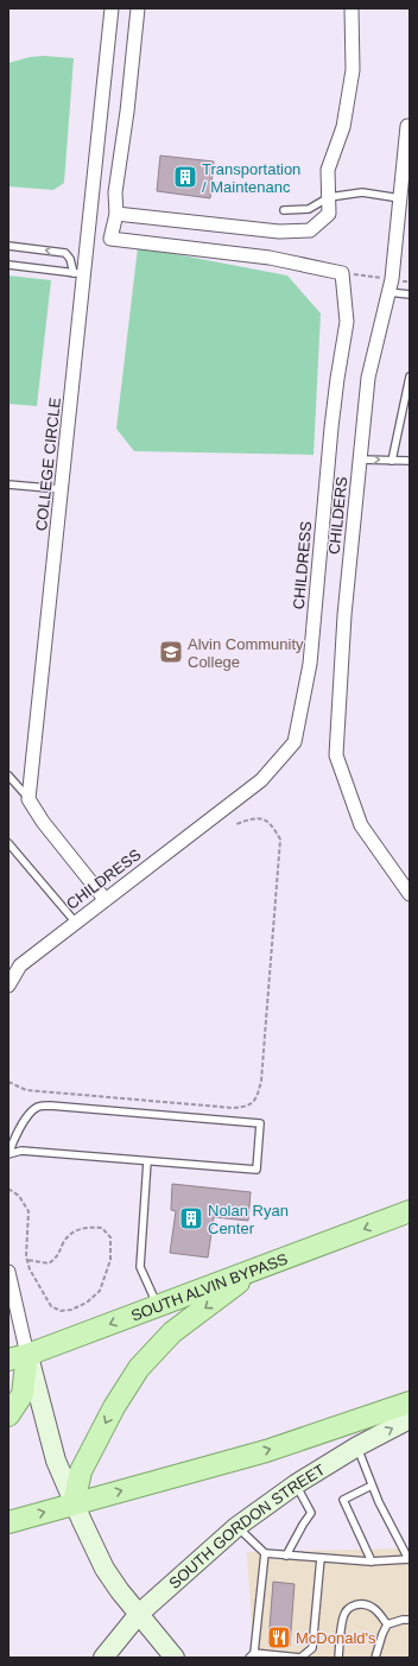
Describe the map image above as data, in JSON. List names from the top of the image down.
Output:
{
  "streets": {
    "main road": ["SOUTH ALVIN BYPASS", "SOUTH GORDON STREET"],
    "street": ["COLLEGE CIRCLE", "CHILDERS", "CHILDRESS"]
  },
  "places": {
    "building": ["Transportation / Maintenanc", "Nolan Ryan Center"],
    "school or university": ["Alvin Community College"],
    "restaurant": ["McDonald's"]
  }
}
